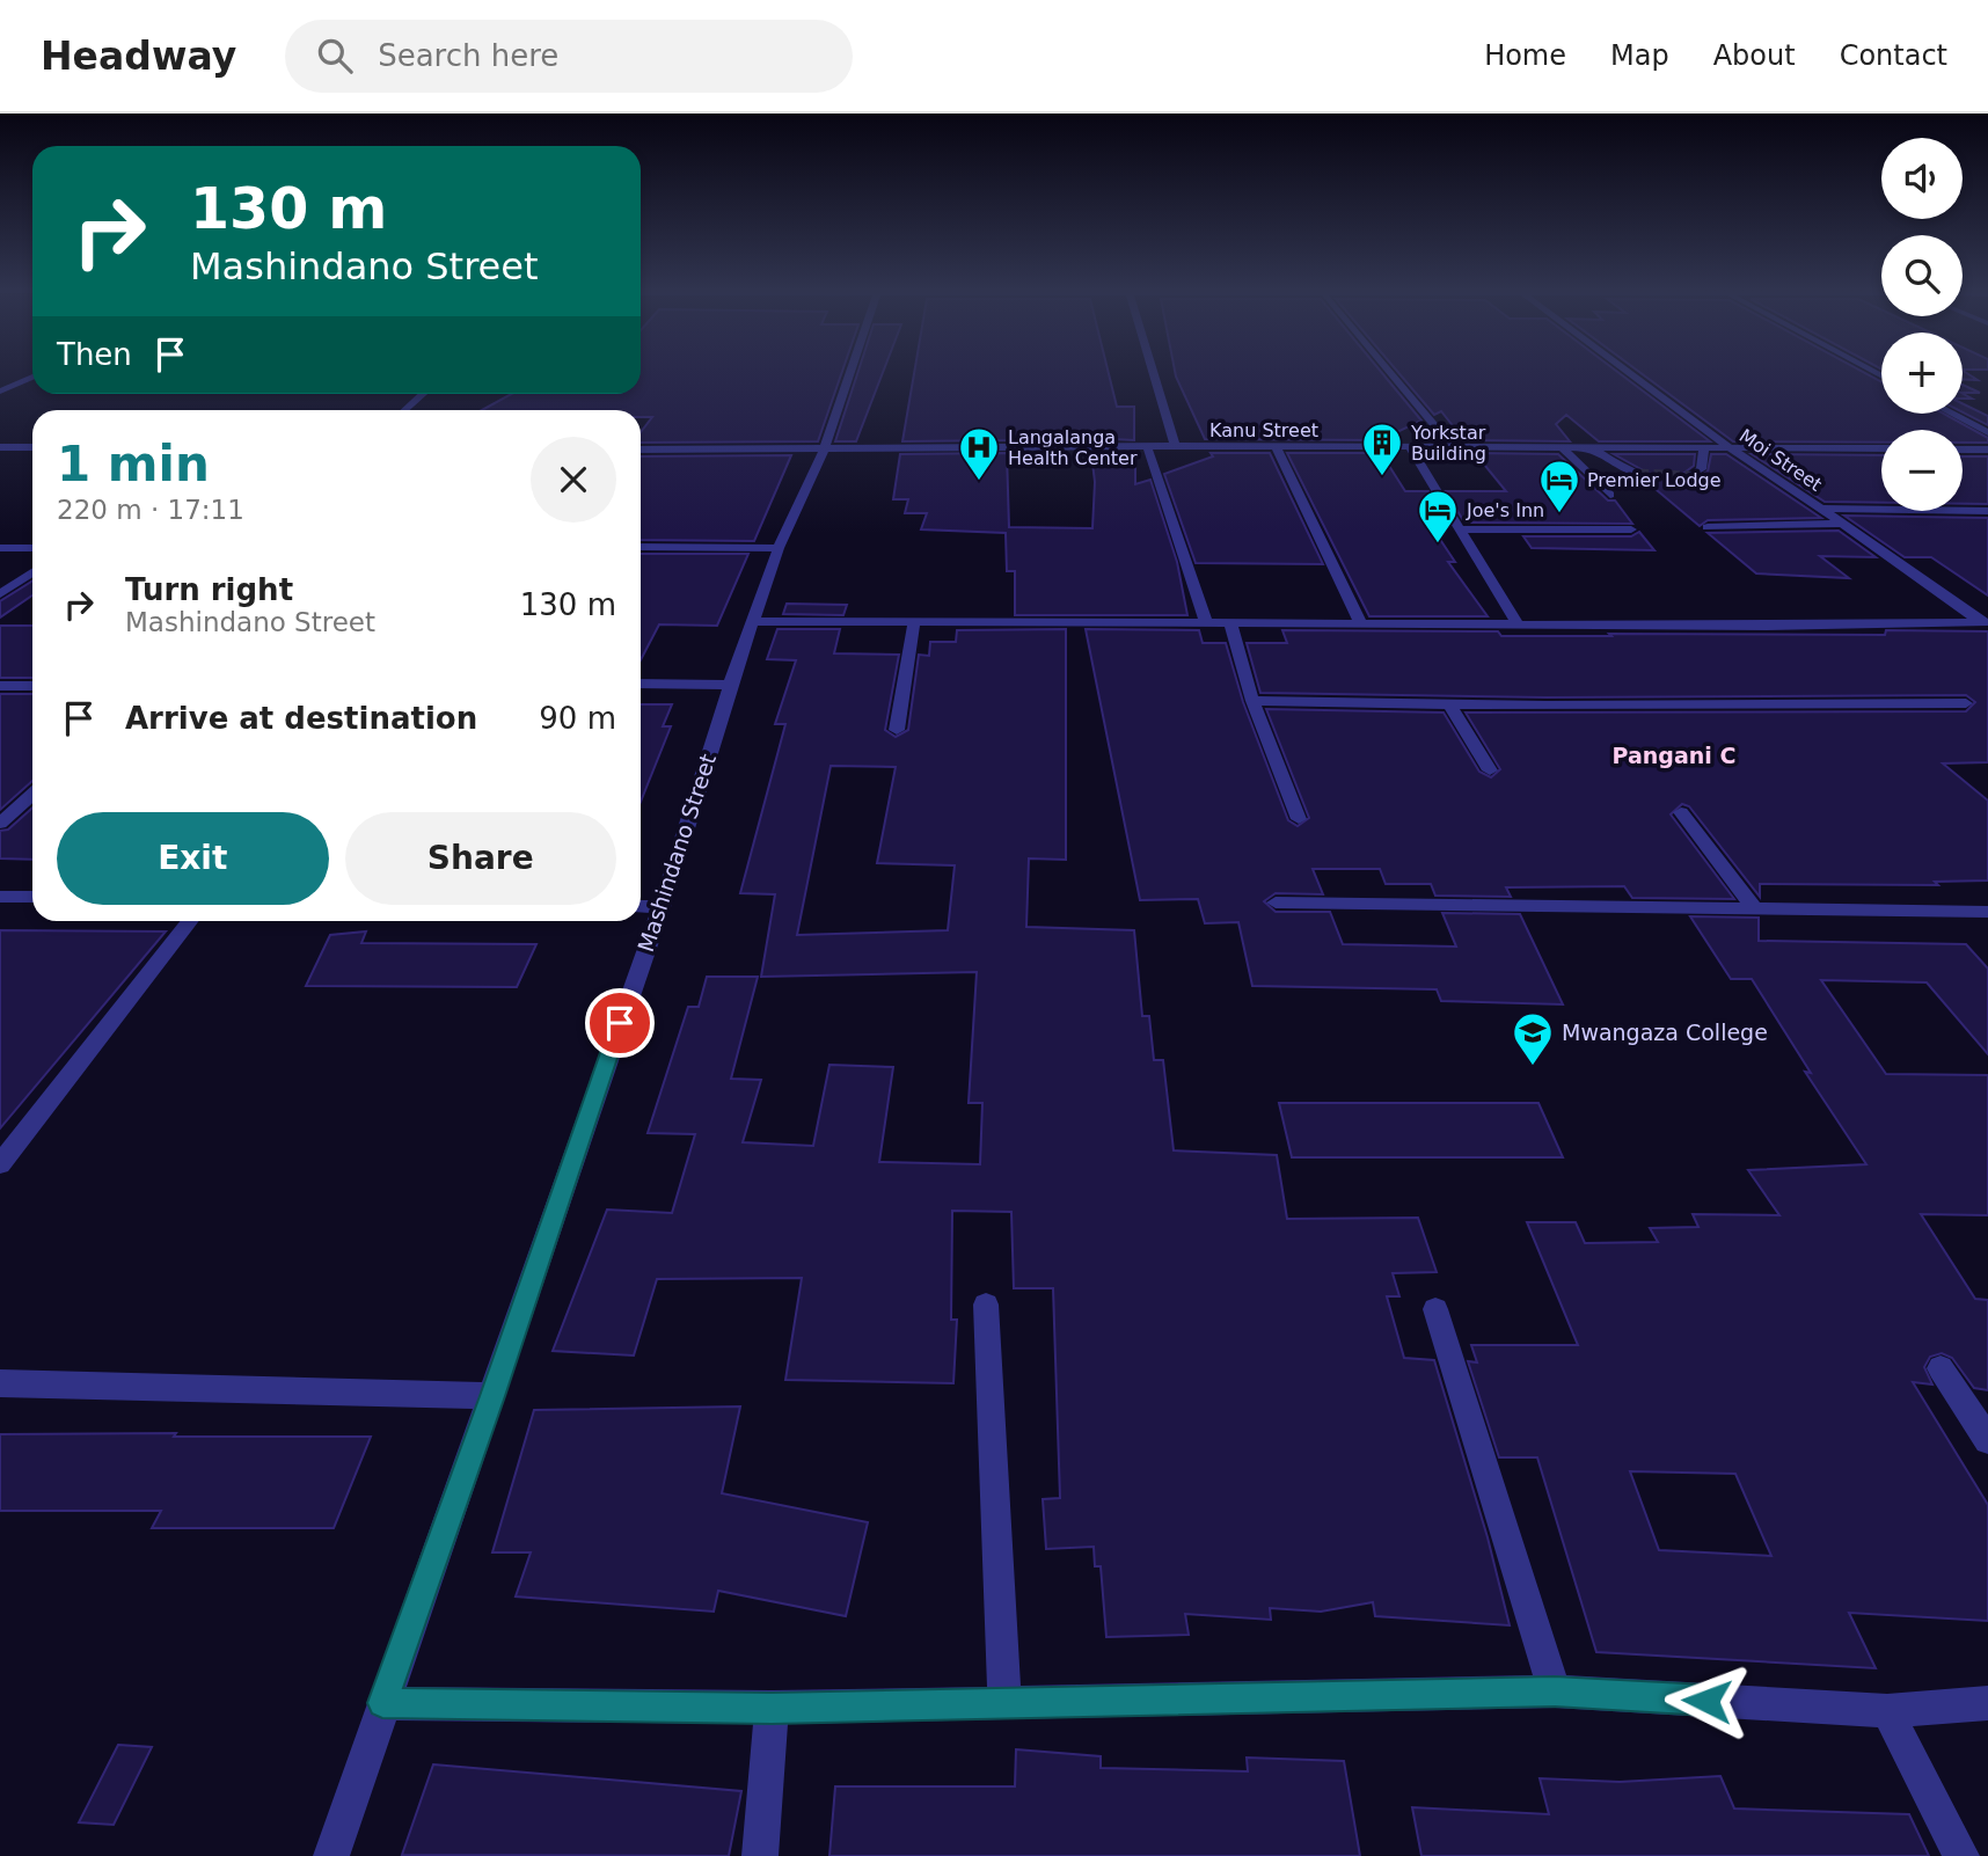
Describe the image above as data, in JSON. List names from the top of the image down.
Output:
{
  "streets": {
    "street": ["Kanu Street", "Moi Street", "Mashindano Street"]
  },
  "crossings": [
    ["Kanu Street", "Moi Street"],
    ["Kanu Street", "Mashindano Street"]
  ],
  "districts": ["Pangani C"],
  "places": {
    "building": ["Yorkstar Building"],
    "hospital": ["Langalanga Health Center"],
    "hotel": ["Premier Lodge", "Joe's Inn"],
    "school or university": ["Mwangaza College"]
  },
  "page": {
    "header": "Headway",
    "search": "Search here",
    "nav": [
      "Home",
      "Map",
      "About",
      "Contact"
    ],
    "map_buttons": ["+", "−"],
    "turn": ["130 m", "Mashindano Street"],
    "then": "Then",
    "heading": ["1 min", "220 m · 17:11"],
    "list": [
      {
        "name": "Turn right",
        "note": "Mashindano Street",
        "value": "130 m"
      },
      {
        "name": "Arrive at destination",
        "value": "90 m"
      }
    ],
    "buttons": ["Exit", "Share"]
  }
}
